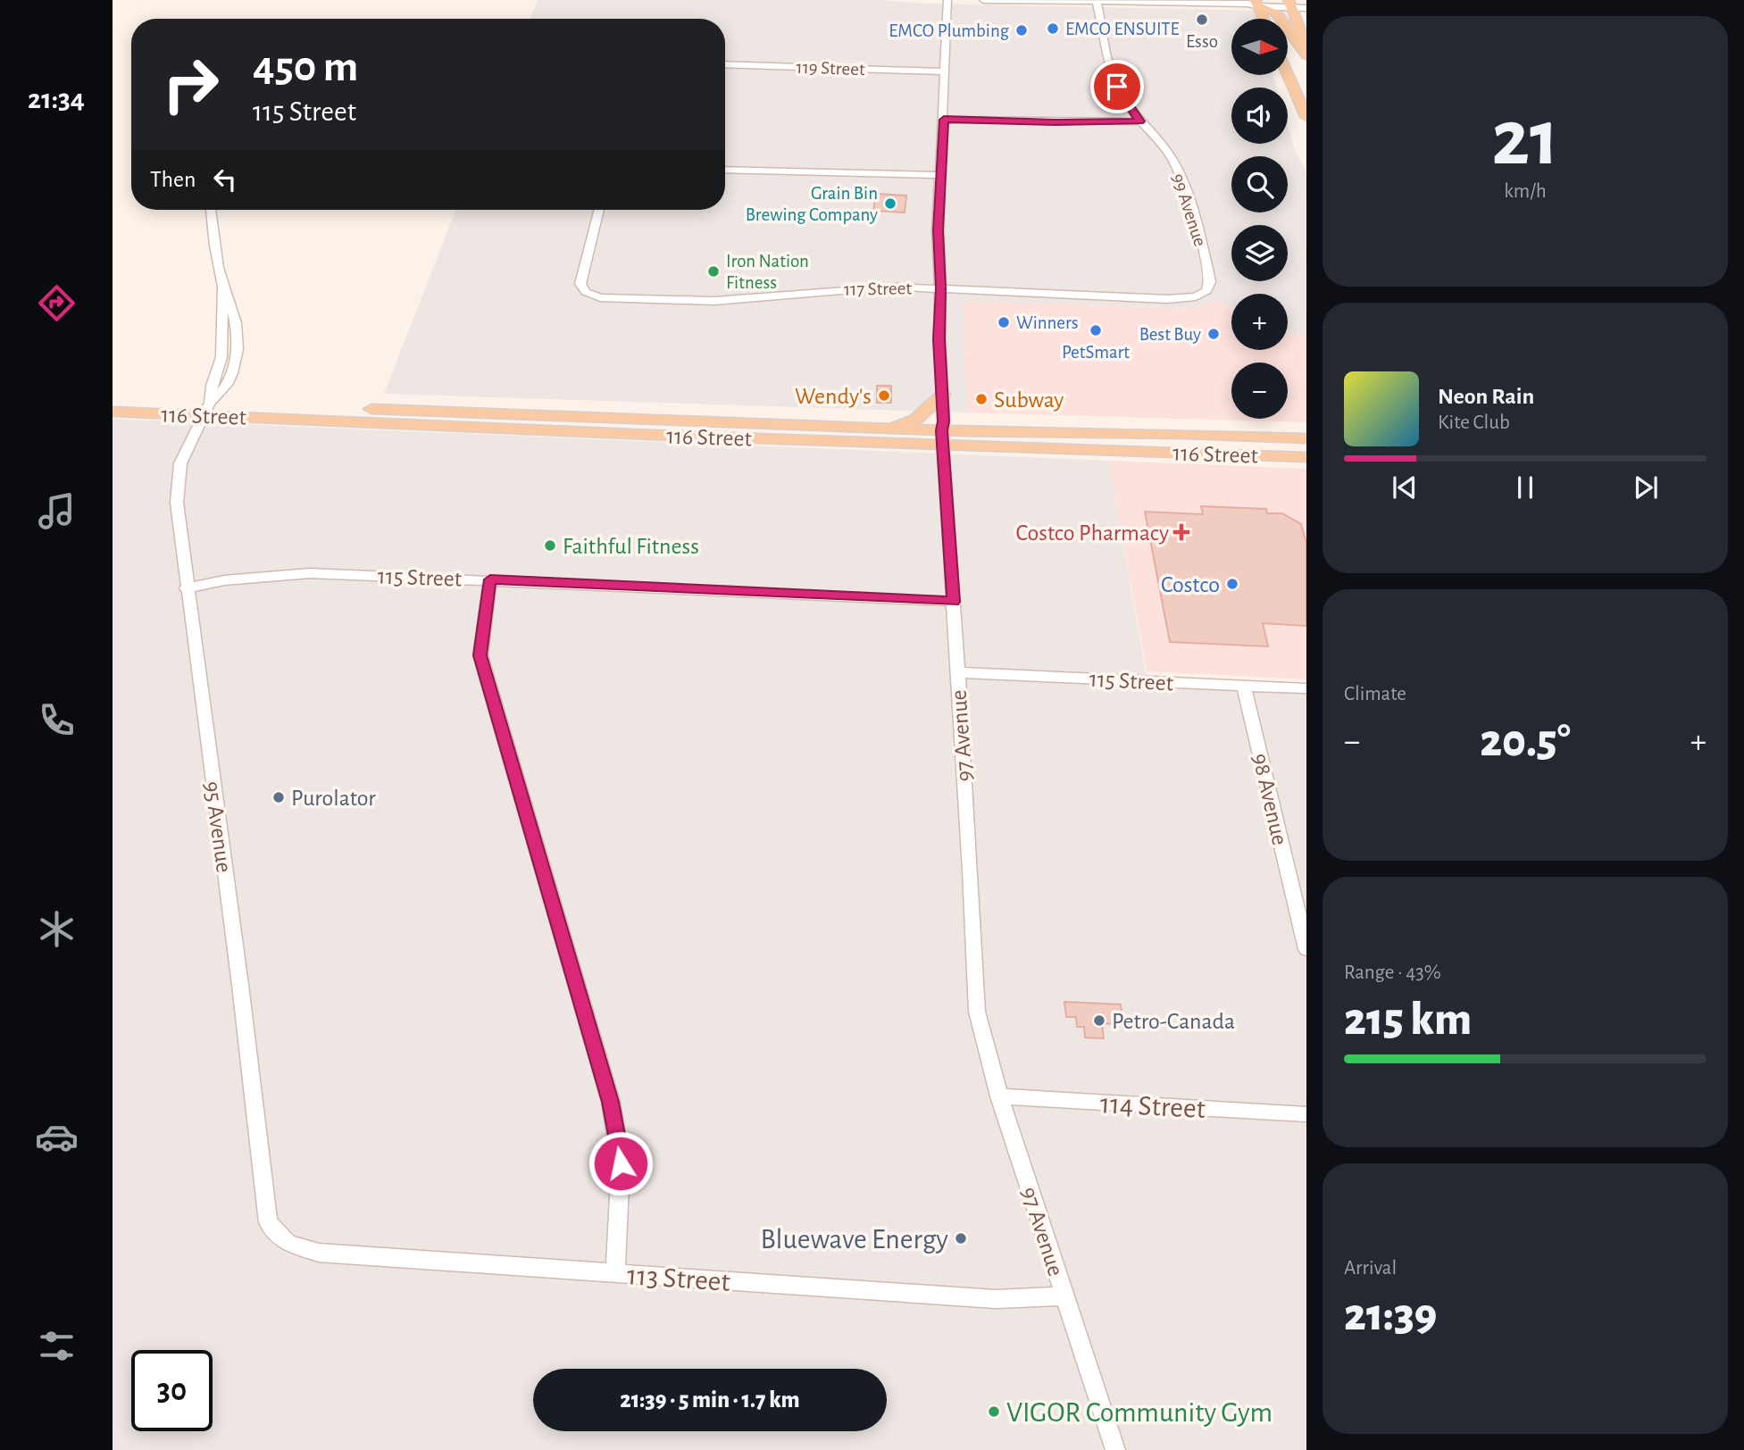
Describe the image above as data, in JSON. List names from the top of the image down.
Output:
{
  "streets": {
    "main road": ["116 Street"],
    "street": [
      "119 Street",
      "99 Avenue",
      "117 Street",
      "115 Street",
      "97 Avenue",
      "98 Avenue",
      "95 Avenue",
      "114 Street",
      "113 Street"
    ]
  },
  "crossings": [
    ["119 Street", "97 Avenue"],
    ["99 Avenue", "117 Street"],
    ["117 Street", "97 Avenue"],
    ["116 Street", "97 Avenue"],
    ["116 Street", "95 Avenue"],
    ["115 Street", "97 Avenue"],
    ["115 Street", "98 Avenue"],
    ["115 Street", "95 Avenue"],
    ["97 Avenue", "114 Street"],
    ["97 Avenue", "113 Street"],
    ["95 Avenue", "113 Street"]
  ],
  "places": {
    "other": [
      "Esso",
      "EMCO ENSUITE",
      "EMCO Plumbing",
      "Grain Bin Brewing Company",
      "Iron Nation Fitness",
      "Winners",
      "PetSmart",
      "Best Buy",
      "Wendy's",
      "Subway",
      "Faithful Fitness",
      "Costco",
      "Purolator",
      "Petro-Canada",
      "Bluewave Energy",
      "VIGOR Community Gym"
    ],
    "health": ["Costco Pharmacy"]
  },
  "north": "right",
  "page": {
    "tabs": "21:34",
    "tile": [
      ["21", "km/h"],
      "Climate",
      ["Range · 43%", "215 km"],
      ["Arrival", "21:39"]
    ],
    "map_buttons": ["+", "−"],
    "turn": ["450 m", "115 Street"],
    "then": "Then",
    "song": ["Neon Rain", "Kite Club"],
    "heat": ["−", "20.5°", "+"],
    "limit": "30",
    "trip": "21:39 · 5 min · 1.7 km"
  }
}
